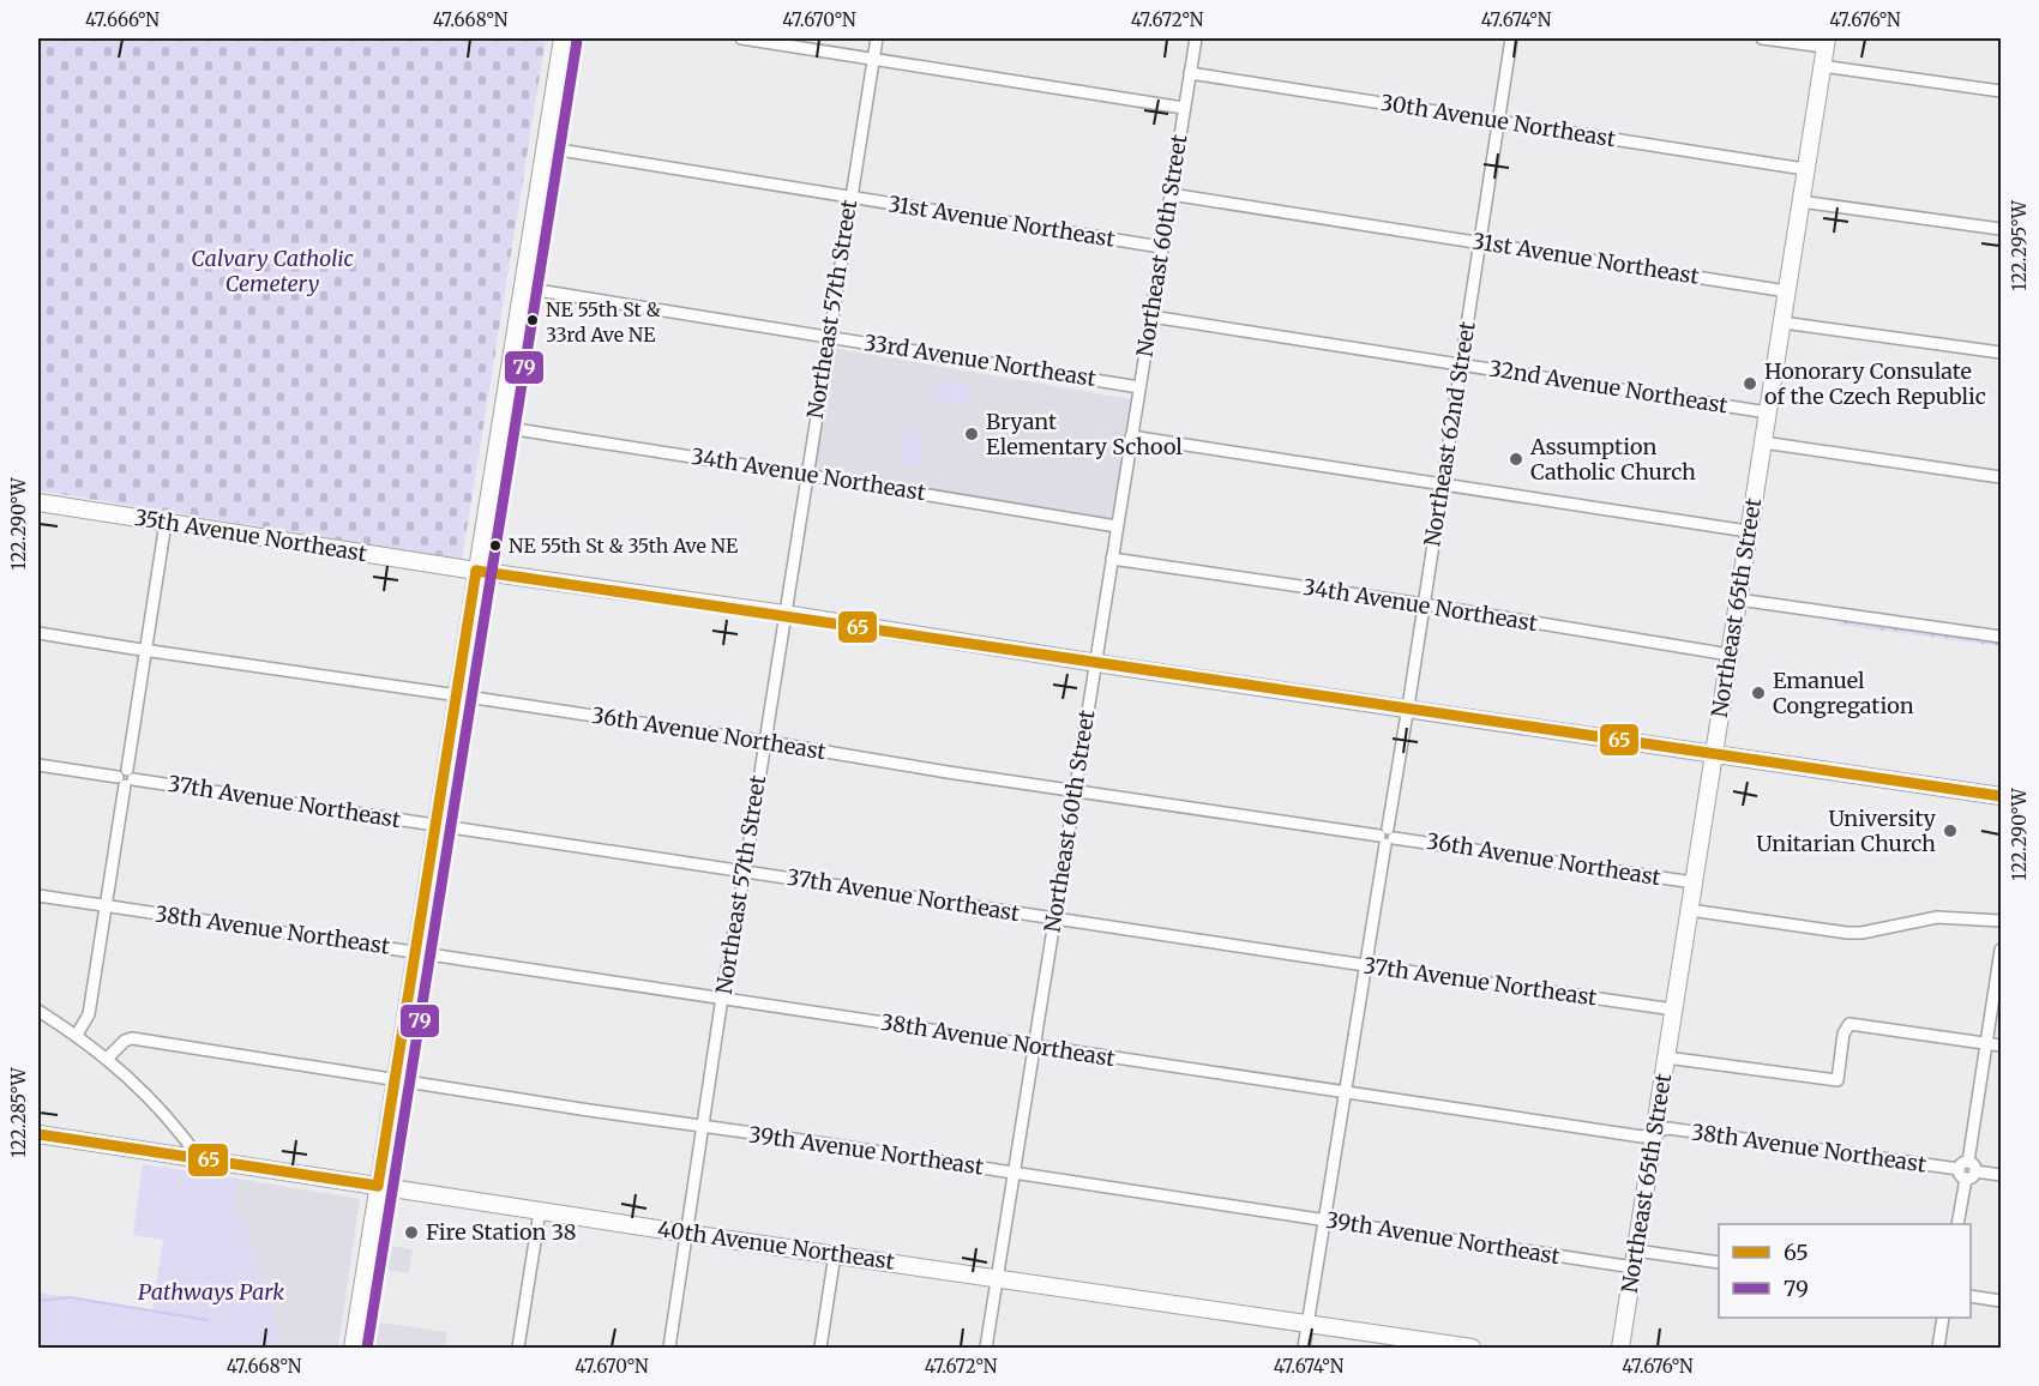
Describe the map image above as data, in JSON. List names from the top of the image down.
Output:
{
  "streets": {
    "main road": ["35th Avenue Northeast", "Northeast 65th Street", "40th Avenue Northeast"],
    "street": [
      "30th Avenue Northeast",
      "31st Avenue Northeast",
      "Northeast 60th Street",
      "Northeast 57th Street",
      "33rd Avenue Northeast",
      "32nd Avenue Northeast",
      "Northeast 62nd Street",
      "34th Avenue Northeast",
      "36th Avenue Northeast",
      "37th Avenue Northeast",
      "38th Avenue Northeast",
      "39th Avenue Northeast"
    ]
  },
  "crossings": [
    ["30th Avenue Northeast", "Northeast 60th Street"],
    ["30th Avenue Northeast", "Northeast 62nd Street"],
    ["30th Avenue Northeast", "Northeast 65th Street"],
    ["31st Avenue Northeast", "Northeast 60th Street"],
    ["31st Avenue Northeast", "Northeast 57th Street"],
    ["31st Avenue Northeast", "Northeast 62nd Street"],
    ["31st Avenue Northeast", "Northeast 65th Street"],
    ["Northeast 60th Street", "33rd Avenue Northeast"],
    ["Northeast 60th Street", "32nd Avenue Northeast"],
    ["Northeast 60th Street", "34th Avenue Northeast"],
    ["Northeast 60th Street", "35th Avenue Northeast"],
    ["Northeast 60th Street", "36th Avenue Northeast"],
    ["Northeast 60th Street", "37th Avenue Northeast"],
    ["Northeast 60th Street", "38th Avenue Northeast"],
    ["Northeast 60th Street", "39th Avenue Northeast"],
    ["Northeast 60th Street", "40th Avenue Northeast"],
    ["Northeast 57th Street", "33rd Avenue Northeast"],
    ["Northeast 57th Street", "34th Avenue Northeast"],
    ["Northeast 57th Street", "35th Avenue Northeast"],
    ["Northeast 57th Street", "36th Avenue Northeast"],
    ["Northeast 57th Street", "37th Avenue Northeast"],
    ["Northeast 57th Street", "38th Avenue Northeast"],
    ["Northeast 57th Street", "39th Avenue Northeast"],
    ["Northeast 57th Street", "40th Avenue Northeast"],
    ["32nd Avenue Northeast", "Northeast 62nd Street"],
    ["32nd Avenue Northeast", "Northeast 65th Street"],
    ["Northeast 62nd Street", "34th Avenue Northeast"],
    ["Northeast 62nd Street", "35th Avenue Northeast"],
    ["Northeast 62nd Street", "36th Avenue Northeast"],
    ["Northeast 62nd Street", "37th Avenue Northeast"],
    ["Northeast 62nd Street", "38th Avenue Northeast"],
    ["Northeast 62nd Street", "39th Avenue Northeast"],
    ["Northeast 62nd Street", "40th Avenue Northeast"],
    ["34th Avenue Northeast", "Northeast 65th Street"],
    ["35th Avenue Northeast", "Northeast 65th Street"],
    ["Northeast 65th Street", "36th Avenue Northeast"],
    ["Northeast 65th Street", "37th Avenue Northeast"],
    ["Northeast 65th Street", "38th Avenue Northeast"],
    ["Northeast 65th Street", "39th Avenue Northeast"]
  ],
  "parks": ["Calvary Catholic Cemetery", "Pathways Park"],
  "places": [
    "NE 55th St & 33rd Ave NE",
    "Honorary Consulate of the Czech Republic",
    "Bryant Elementary School",
    "Assumption Catholic Church",
    "NE 55th St & 35th Ave NE",
    "Emanuel Congregation",
    "University Unitarian Church",
    "Fire Station 38"
  ],
  "lines": ["transit line 79", "transit line 65"],
  "legend": ["65", "79"],
  "coordinates": [
    "47.666°N",
    "47.668°N",
    "47.670°N",
    "47.672°N",
    "47.674°N",
    "47.676°N",
    "122.295°W",
    "122.290°W",
    "122.285°W"
  ]
}
